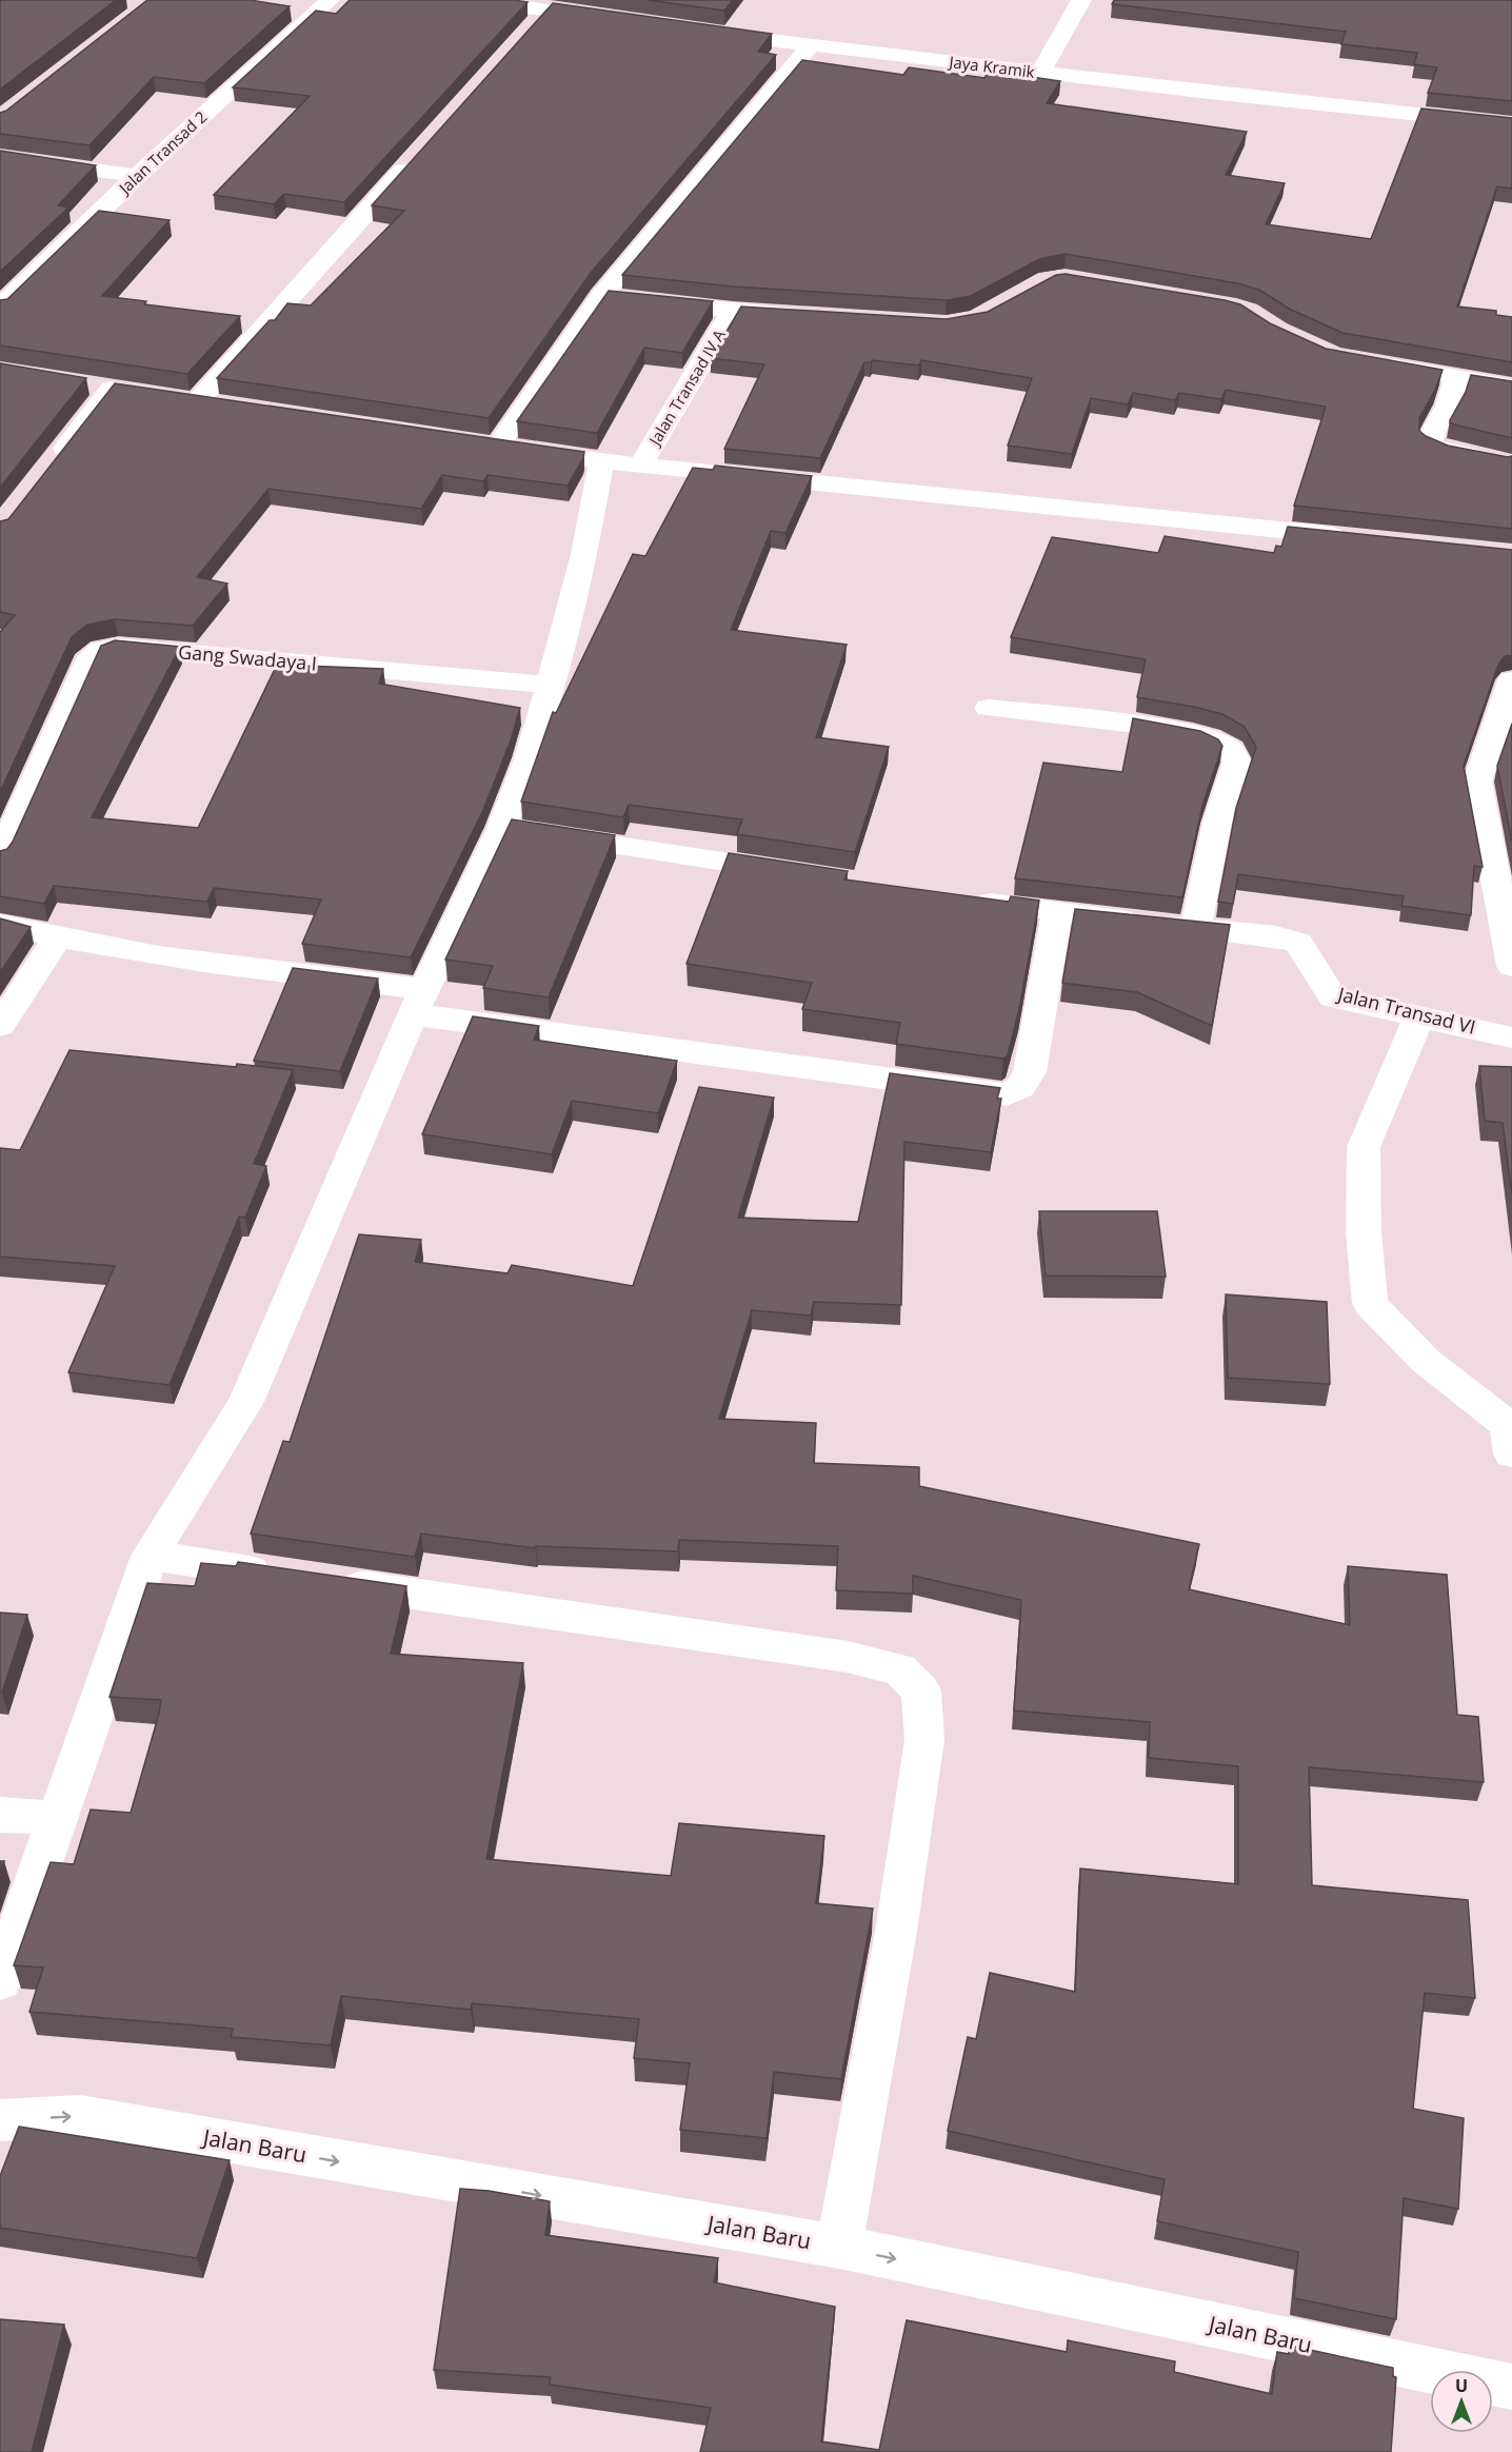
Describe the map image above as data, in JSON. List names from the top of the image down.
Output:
{
  "streets": {
    "street": [
      "Jaya Kramik",
      "Jalan Transad 2",
      "Jalan Transad IV A",
      "Gang Swadaya I",
      "Jalan Transad VI",
      "Jalan Baru"
    ]
  },
  "one_way": ["Jalan Baru"],
  "north": "top"
}
